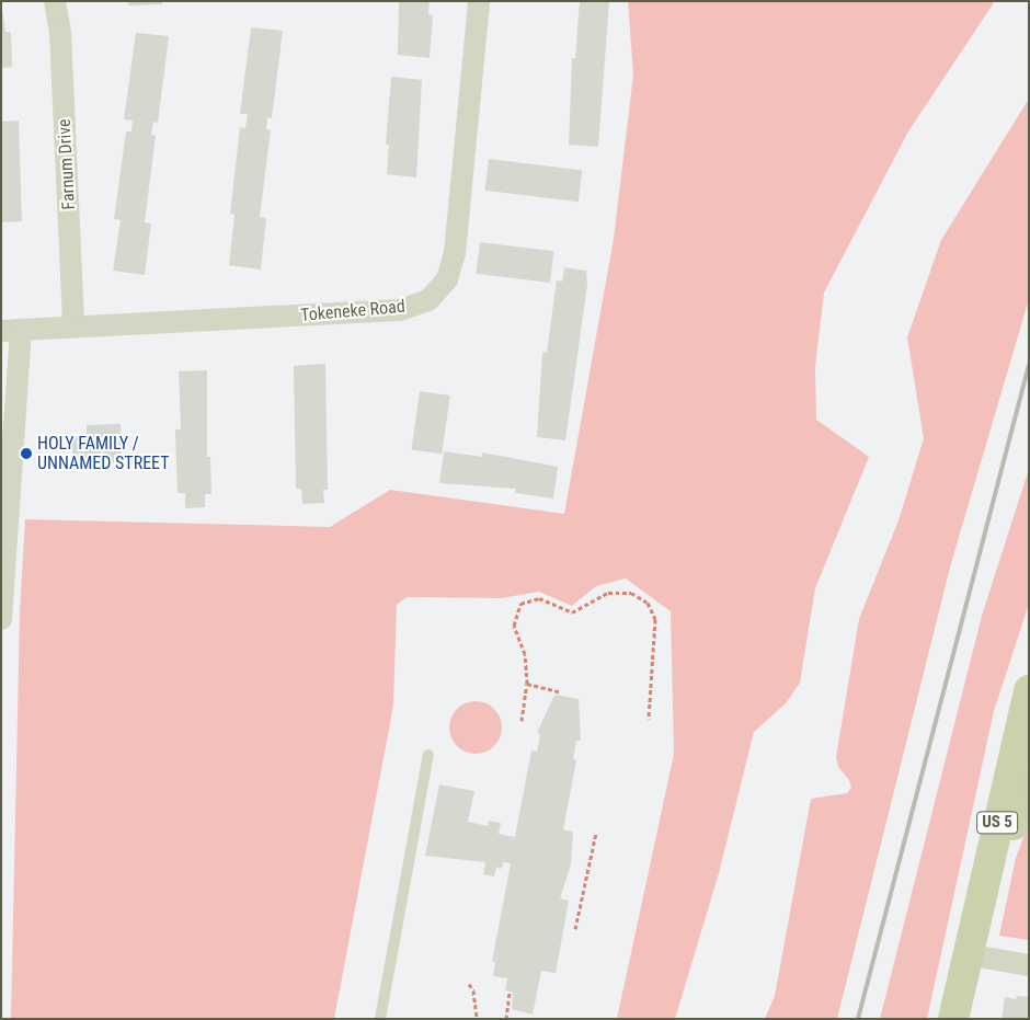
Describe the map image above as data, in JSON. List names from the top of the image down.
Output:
{
  "streets": {
    "main road": ["US 5"],
    "street": ["Farnum Drive", "Tokeneke Road"]
  },
  "crossings": [
    ["Farnum Drive", "Tokeneke Road"]
  ],
  "places": ["HOLY FAMILY / UNNAMED STREET"]
}
